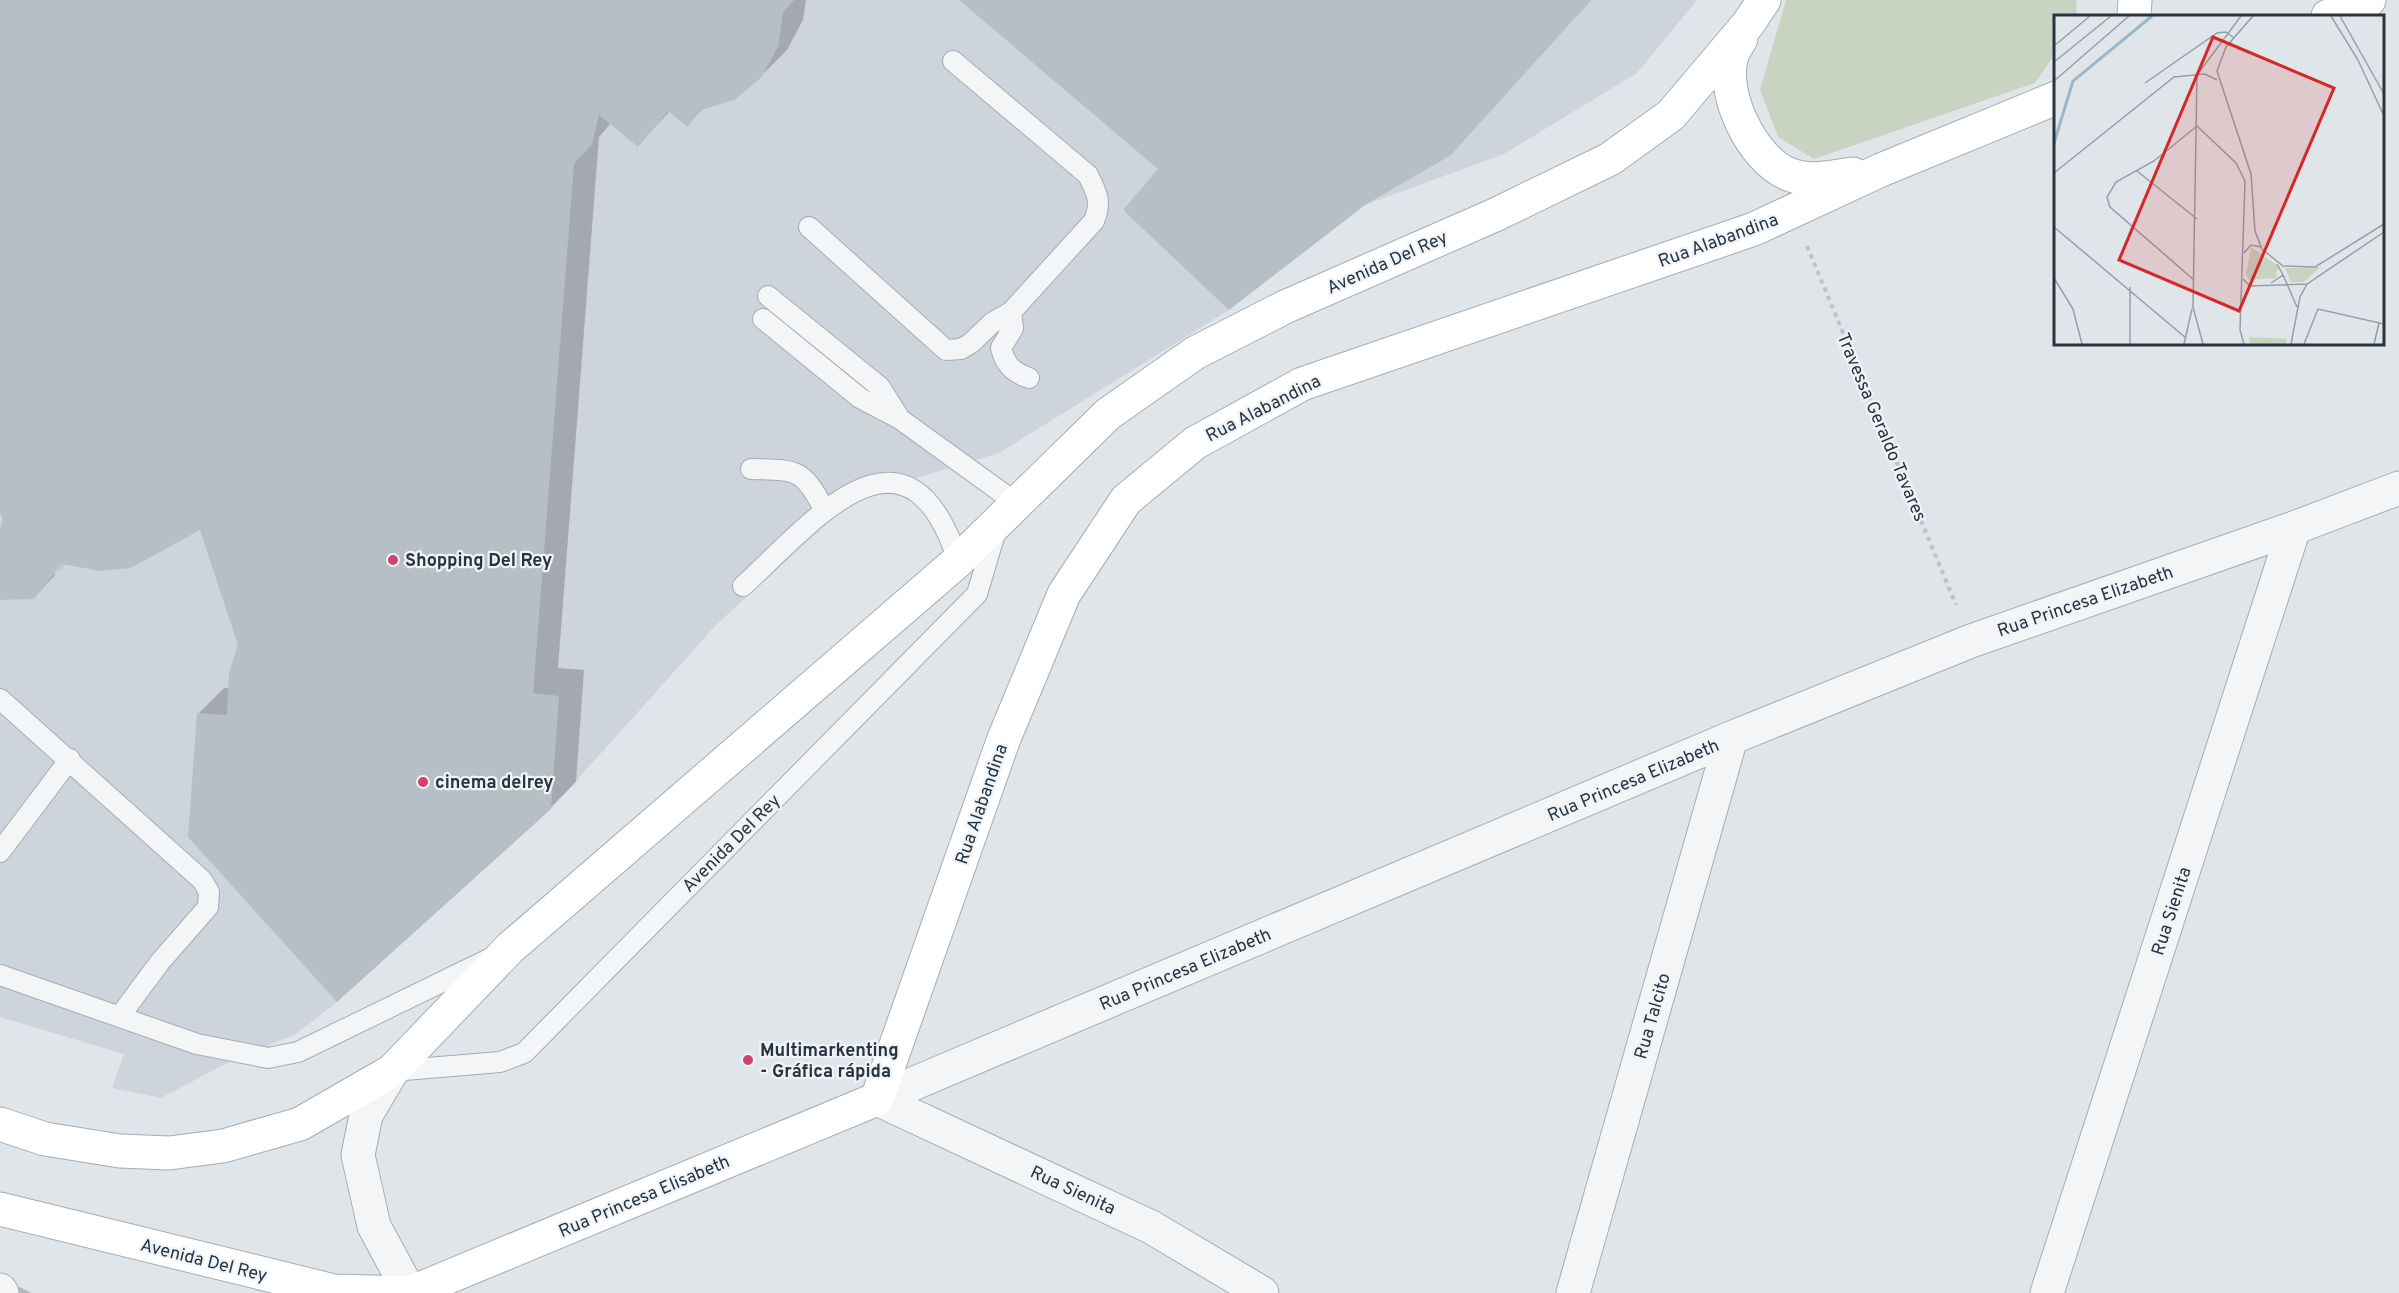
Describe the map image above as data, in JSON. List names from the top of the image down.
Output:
{
  "streets": {
    "street": [
      "Rua Alabandina",
      "Avenida Del Rey",
      "Rua Princesa Elizabeth",
      "Rua Sienita",
      "Rua Talcito",
      "Rua Princesa Elisabeth"
    ],
    "path": ["Travessa Geraldo Tavares"]
  },
  "crossings": [
    ["Rua Alabandina", "Travessa Geraldo Tavares"],
    ["Rua Alabandina", "Rua Princesa Elizabeth"],
    ["Rua Alabandina", "Rua Sienita"],
    ["Rua Alabandina", "Rua Princesa Elisabeth"],
    ["Avenida Del Rey", "Rua Princesa Elisabeth"],
    ["Travessa Geraldo Tavares", "Rua Princesa Elizabeth"],
    ["Rua Princesa Elizabeth", "Rua Sienita"],
    ["Rua Princesa Elizabeth", "Rua Talcito"],
    ["Rua Princesa Elizabeth", "Rua Princesa Elisabeth"],
    ["Rua Sienita", "Rua Princesa Elisabeth"]
  ],
  "places": ["Shopping Del Rey", "cinema delrey", "Multimarkenting - Gráfica rápida"]
}
